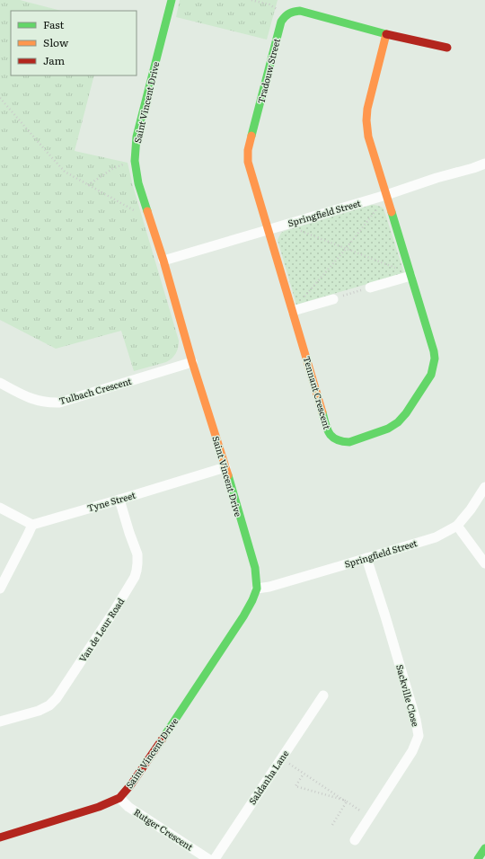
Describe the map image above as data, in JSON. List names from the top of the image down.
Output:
{
  "streets": {
    "main road": ["Tradouw Street", "Saint Vincent Drive", "Tennant Crescent"],
    "street": [
      "Springfield Street",
      "Tulbach Crescent",
      "Tyne Street",
      "Van de Leur Road",
      "Sackville Close",
      "Saldanha Lane",
      "Rutger Crescent"
    ]
  },
  "crossings": [
    ["Tradouw Street", "Springfield Street"],
    ["Tradouw Street", "Tennant Crescent"],
    ["Saint Vincent Drive", "Springfield Street"],
    ["Saint Vincent Drive", "Tulbach Crescent"],
    ["Saint Vincent Drive", "Tyne Street"],
    ["Saint Vincent Drive", "Rutger Crescent"],
    ["Springfield Street", "Tennant Crescent"],
    ["Springfield Street", "Sackville Close"],
    ["Tyne Street", "Van de Leur Road"]
  ],
  "legend": ["Fast", "Slow", "Jam"]
}
